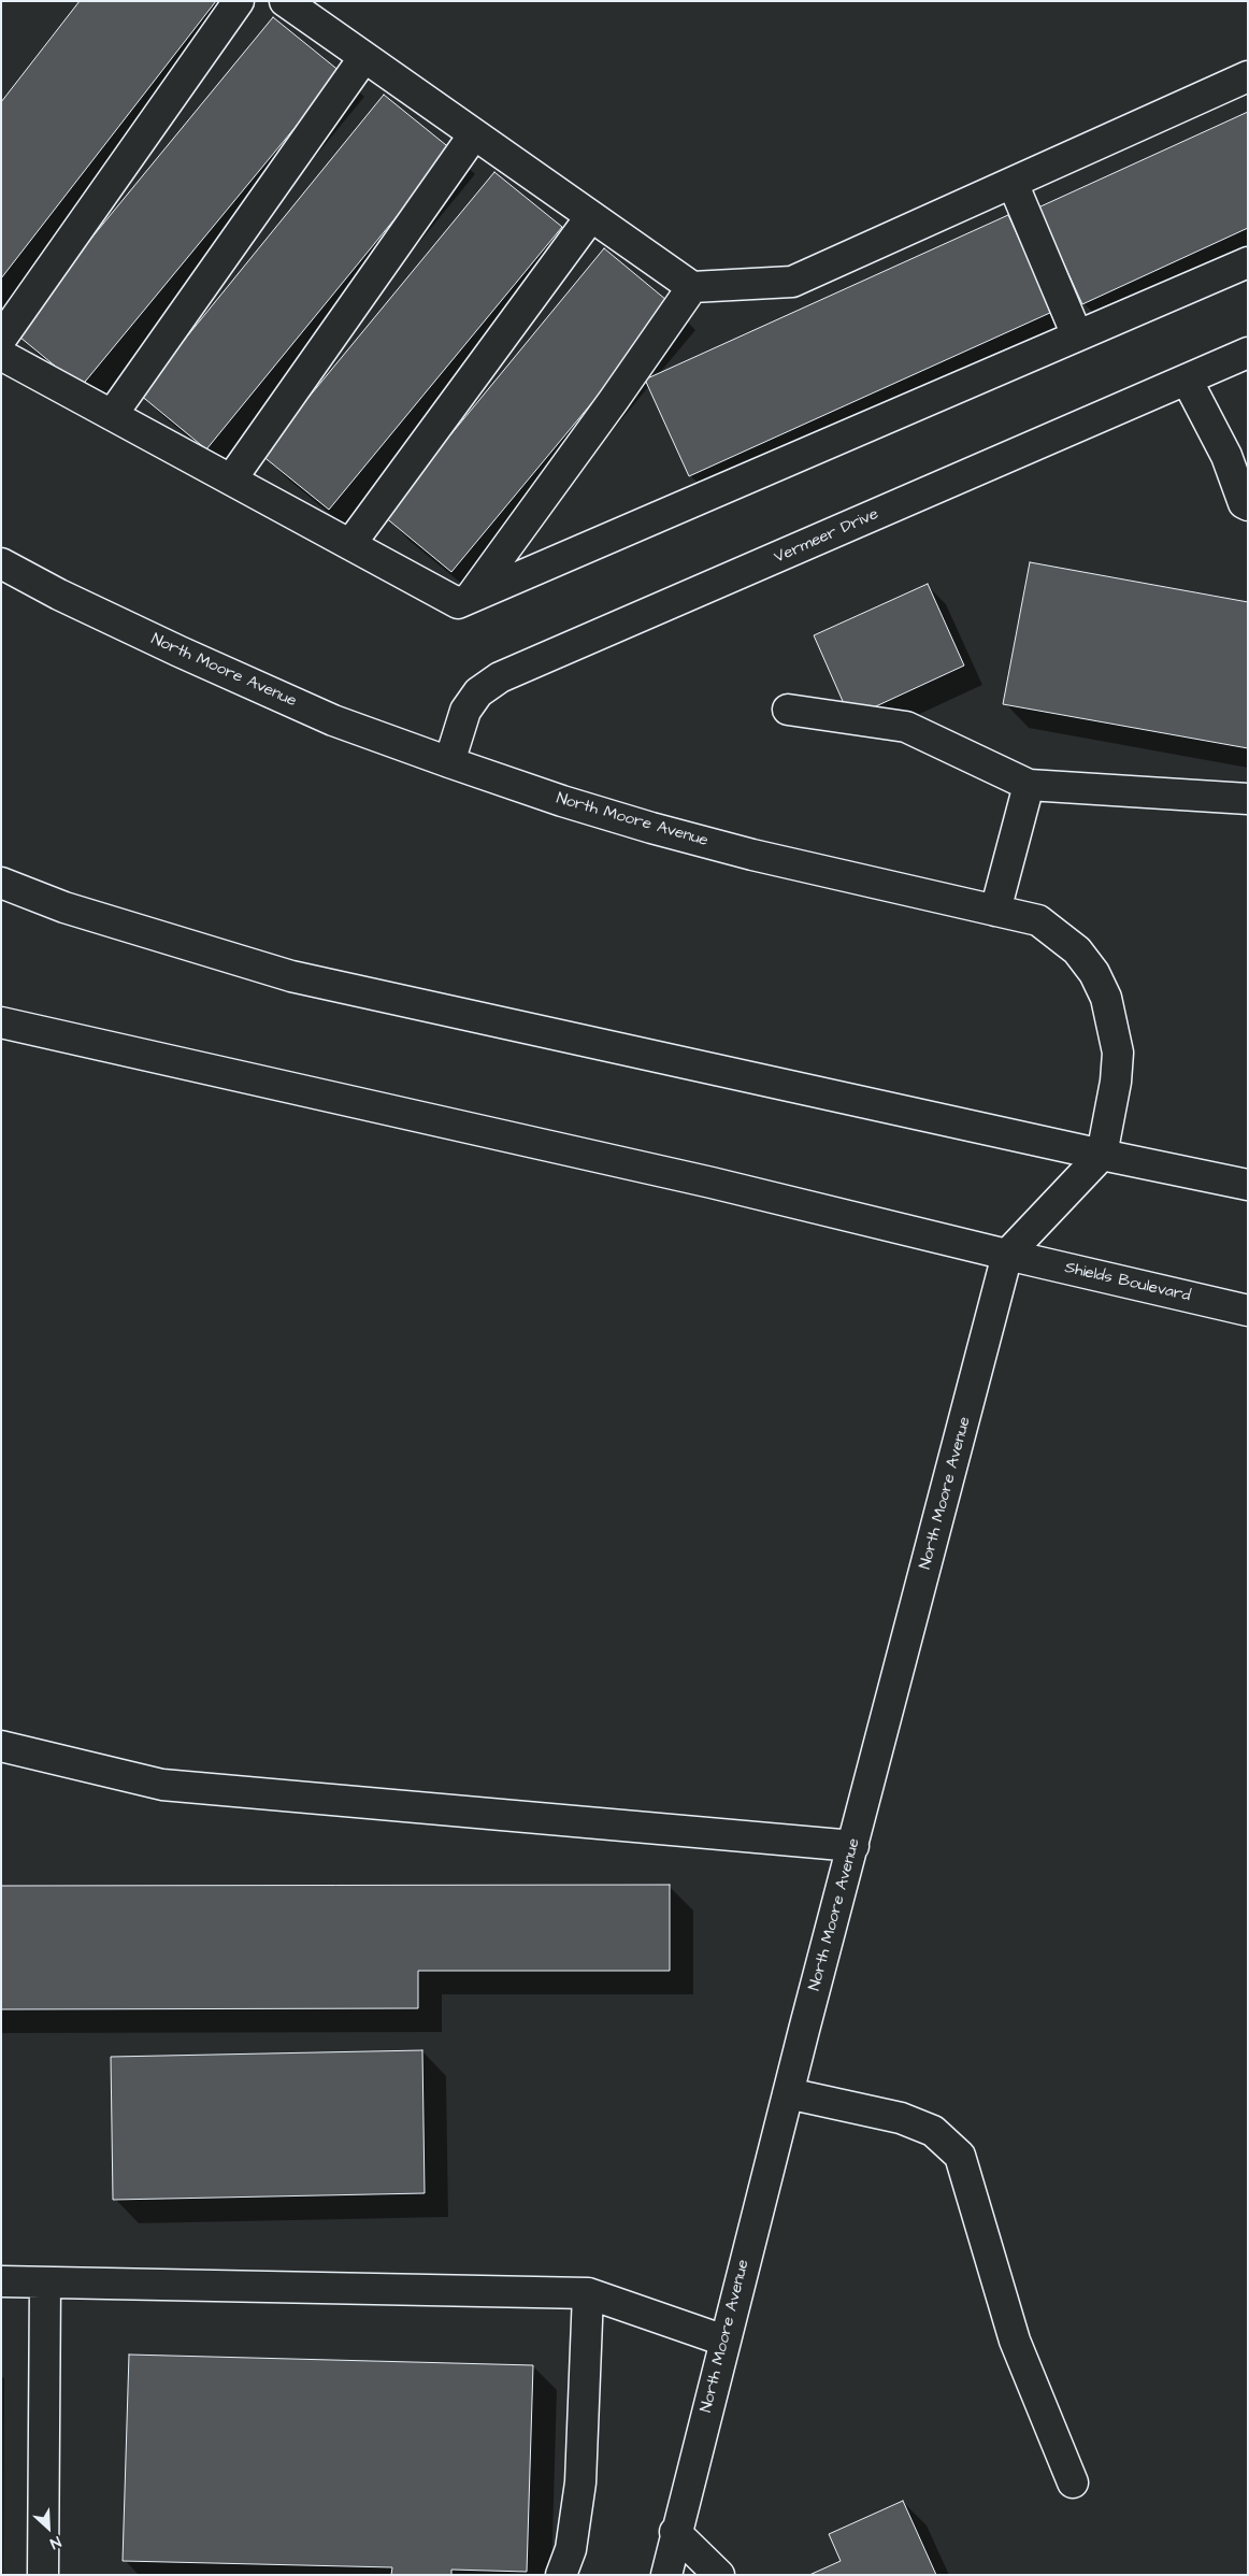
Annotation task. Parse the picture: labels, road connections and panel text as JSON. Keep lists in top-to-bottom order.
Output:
{
  "streets": {
    "main road": ["Vermeer Drive", "North Moore Avenue", "Shields Boulevard"]
  },
  "crossings": [
    ["Vermeer Drive", "North Moore Avenue"],
    ["North Moore Avenue", "Shields Boulevard"]
  ],
  "north": "bottom right"
}
